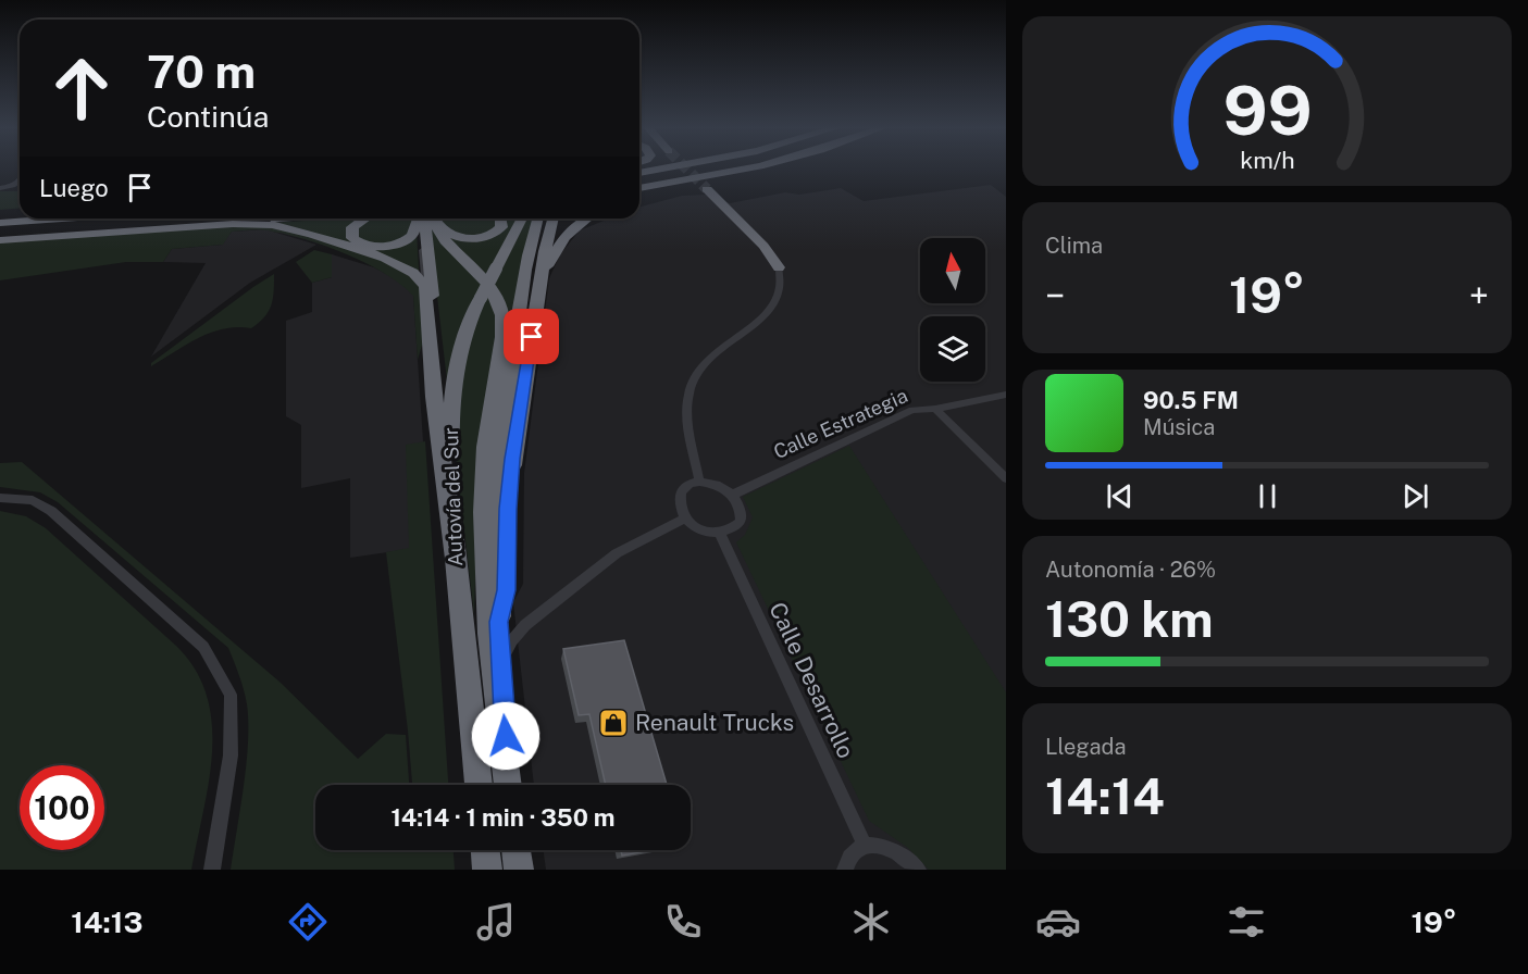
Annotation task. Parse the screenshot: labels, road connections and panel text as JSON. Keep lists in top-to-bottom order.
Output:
{
  "streets": {
    "highway": ["Autovía del Sur"],
    "street": ["Calle Estrategia", "Calle Desarrollo"]
  },
  "crossings": [
    ["Calle Estrategia", "Calle Desarrollo"]
  ],
  "places": {
    "shop": ["Renault Trucks"]
  },
  "north": "top",
  "page": {
    "turn": ["70 m", "Continúa"],
    "then": "Luego",
    "tile": [
      "Clima",
      ["Autonomía · 26%", "130 km"],
      ["Llegada", "14:14"]
    ],
    "heat": ["−", "19°", "+"],
    "song": ["90.5 FM", "Música"],
    "limit": "100",
    "trip": "14:14 · 1 min · 350 m",
    "tabs": ["14:13", "19°"],
    "gauge": ["99", "km/h"]
  }
}
